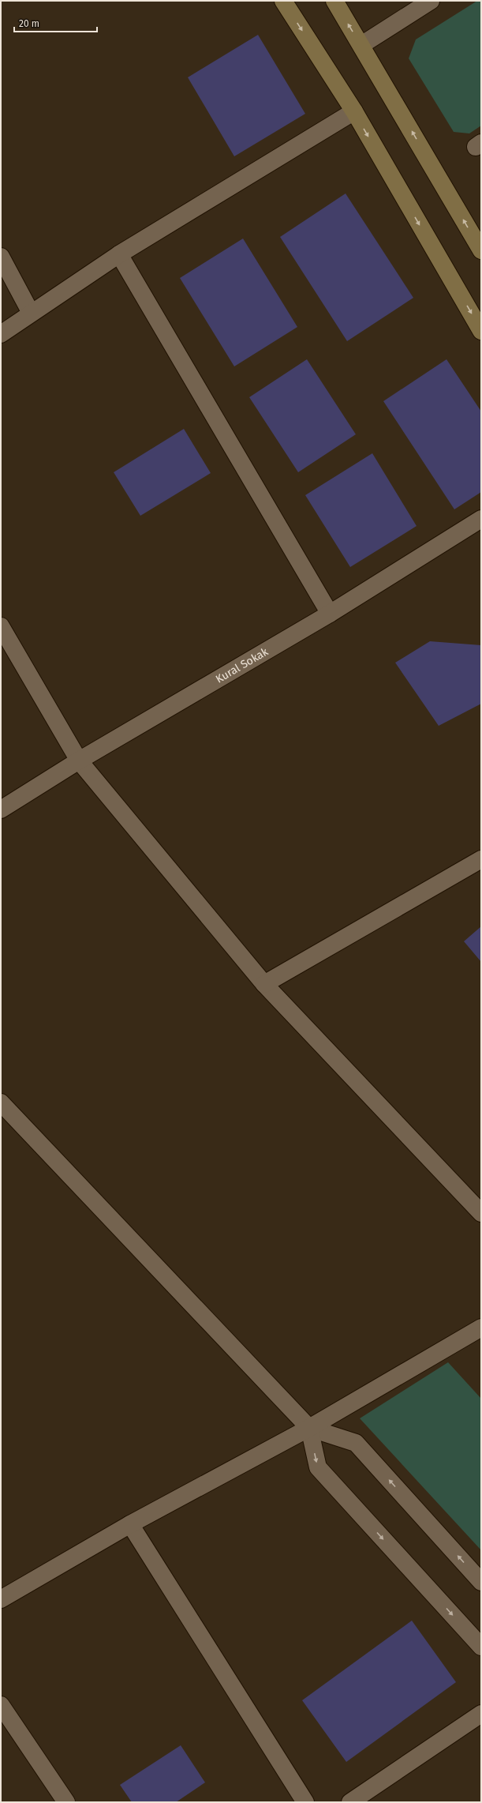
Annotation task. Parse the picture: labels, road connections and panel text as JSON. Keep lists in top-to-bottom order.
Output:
{
  "streets": {
    "street": ["Kural Sokak"]
  },
  "scale_bar": "20 m"
}
